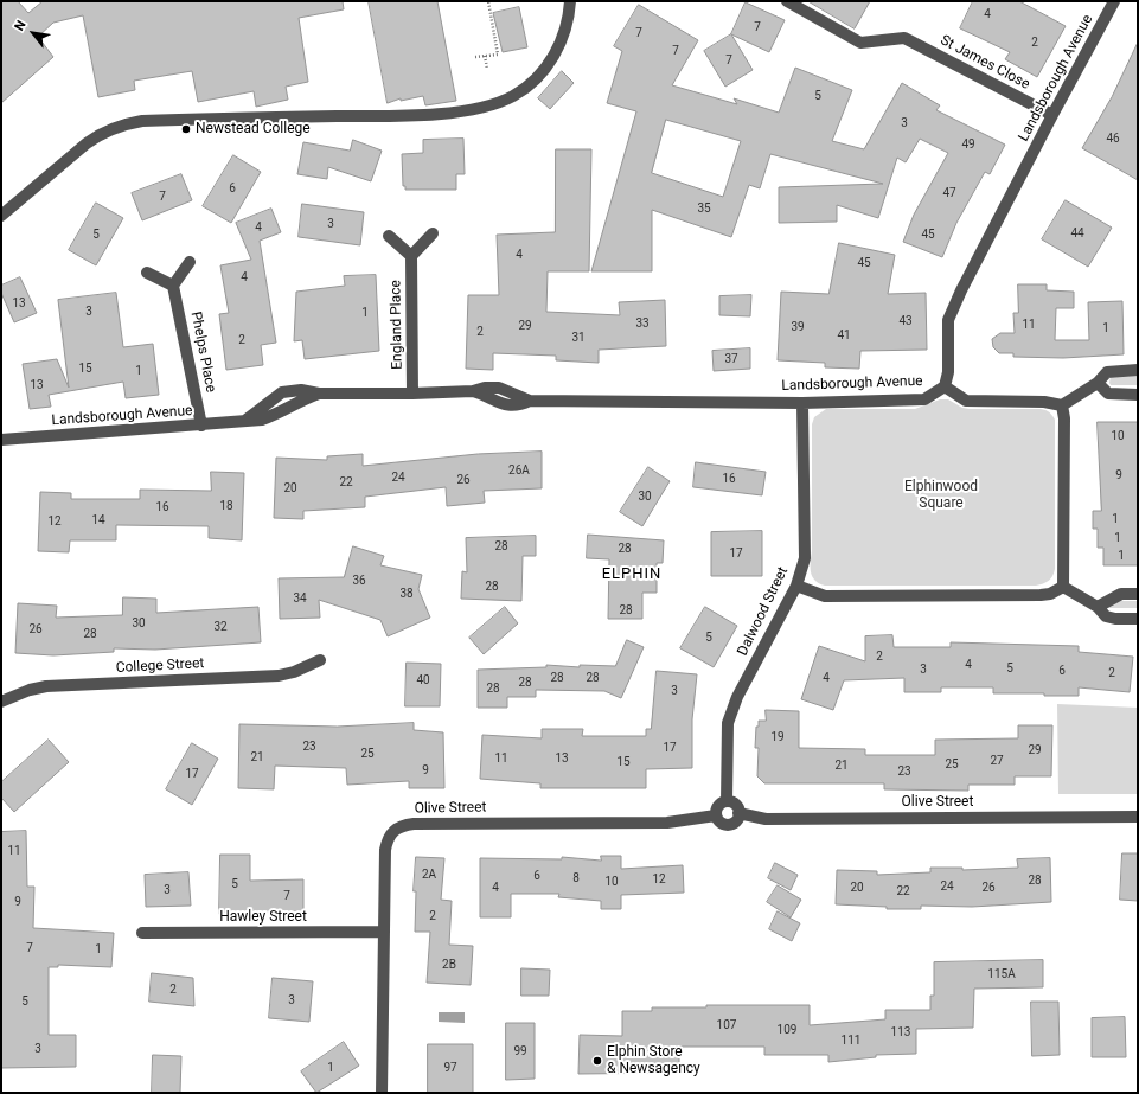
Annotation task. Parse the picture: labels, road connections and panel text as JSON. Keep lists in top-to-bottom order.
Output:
{
  "streets": {
    "street": [
      "St James Close",
      "Landsborough Avenue",
      "England Place",
      "Phelps Place",
      "Dalwood Street",
      "College Street",
      "Olive Street",
      "Hawley Street"
    ]
  },
  "crossings": [
    ["St James Close", "Landsborough Avenue"],
    ["Landsborough Avenue", "England Place"],
    ["Landsborough Avenue", "Phelps Place"],
    ["Landsborough Avenue", "Dalwood Street"],
    ["Dalwood Street", "Olive Street"],
    ["Olive Street", "Hawley Street"]
  ],
  "districts": ["ELPHIN"],
  "parks": ["Elphinwood Square"],
  "places": ["Newstead College", "Elphin Store & Newsagency"],
  "house_numbers": [
    "4",
    "7",
    "7",
    "2",
    "7",
    "7",
    "5",
    "3",
    "46",
    "49",
    "6",
    "47",
    "7",
    "35",
    "3",
    "4",
    "44",
    "5",
    "45",
    "4",
    "45",
    "4",
    "13",
    "3",
    "1",
    "43",
    "33",
    "11",
    "29",
    "39",
    "1",
    "2",
    "41",
    "31",
    "2",
    "37",
    "15",
    "1",
    "13",
    "10",
    "26A",
    "9",
    "24",
    "16",
    "26",
    "22",
    "20",
    "30",
    "18",
    "16",
    "1",
    "14",
    "12",
    "1",
    "28",
    "28",
    "17",
    "1",
    "36",
    "28",
    "38",
    "34",
    "28",
    "30",
    "32",
    "26",
    "28",
    "5",
    "2",
    "4",
    "5",
    "3",
    "6",
    "2",
    "28",
    "28",
    "4",
    "40",
    "28",
    "28",
    "3",
    "19",
    "23",
    "17",
    "29",
    "25",
    "21",
    "11",
    "13",
    "27",
    "15",
    "25",
    "21",
    "9",
    "23",
    "17",
    "11",
    "2A",
    "6",
    "8",
    "12",
    "28",
    "10",
    "5",
    "24",
    "4",
    "20",
    "26",
    "3",
    "22",
    "7",
    "9",
    "2",
    "7",
    "1",
    "2B",
    "115A",
    "2",
    "3",
    "5",
    "107",
    "109",
    "113",
    "111",
    "3",
    "99",
    "1",
    "97"
  ],
  "north": "top left"
}
